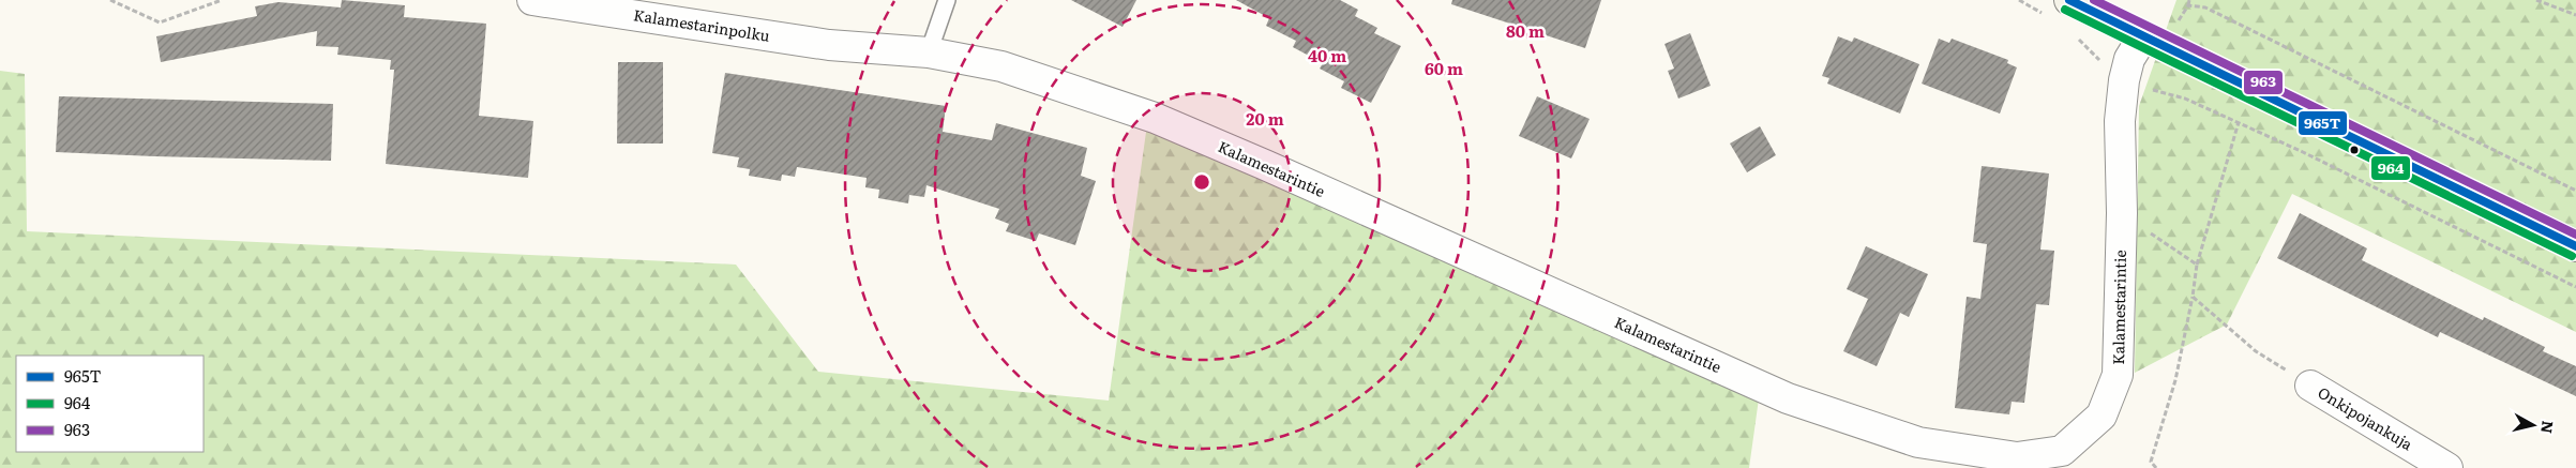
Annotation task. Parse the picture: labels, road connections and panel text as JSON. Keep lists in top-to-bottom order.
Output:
{
  "streets": {
    "street": ["Kalamestarinpolku", "Kalamestarintie", "Onkipojankuja"]
  },
  "crossings": [
    ["Kalamestarinpolku", "Kalamestarintie"]
  ],
  "lines": ["transit line 965T", "transit line 963", "transit line 964"],
  "legend": ["965T", "964", "963"],
  "north": "right",
  "rings": [
    "80 m",
    "40 m",
    "60 m",
    "20 m"
  ]
}
